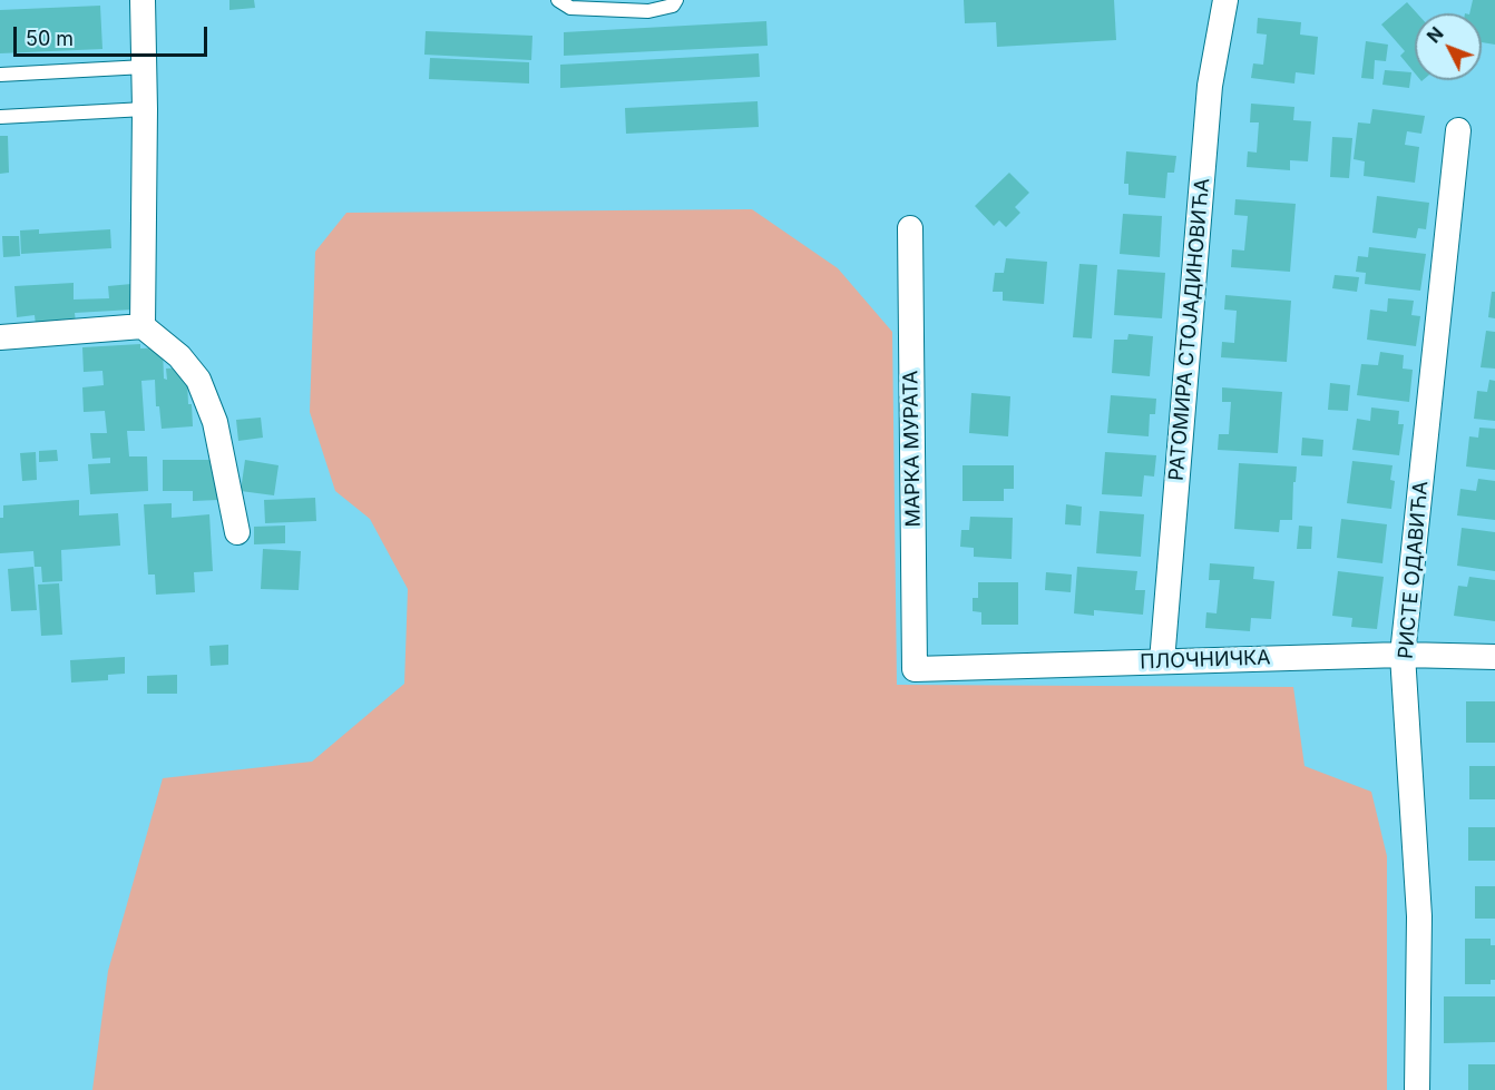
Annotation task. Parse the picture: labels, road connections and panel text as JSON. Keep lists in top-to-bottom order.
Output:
{
  "streets": {
    "street": [
      "РАТОМИРА СТОЈАДИНОВИЋА",
      "МАРКА МУРАТА",
      "РИСТЕ ОДАВИЋА",
      "ПЛОЧНИЧКА"
    ]
  },
  "crossings": [
    ["РАТОМИРА СТОЈАДИНОВИЋА", "ПЛОЧНИЧКА"],
    ["МАРКА МУРАТА", "ПЛОЧНИЧКА"],
    ["РИСТЕ ОДАВИЋА", "ПЛОЧНИЧКА"]
  ],
  "scale_bar": "50 m",
  "north": "top left"
}
